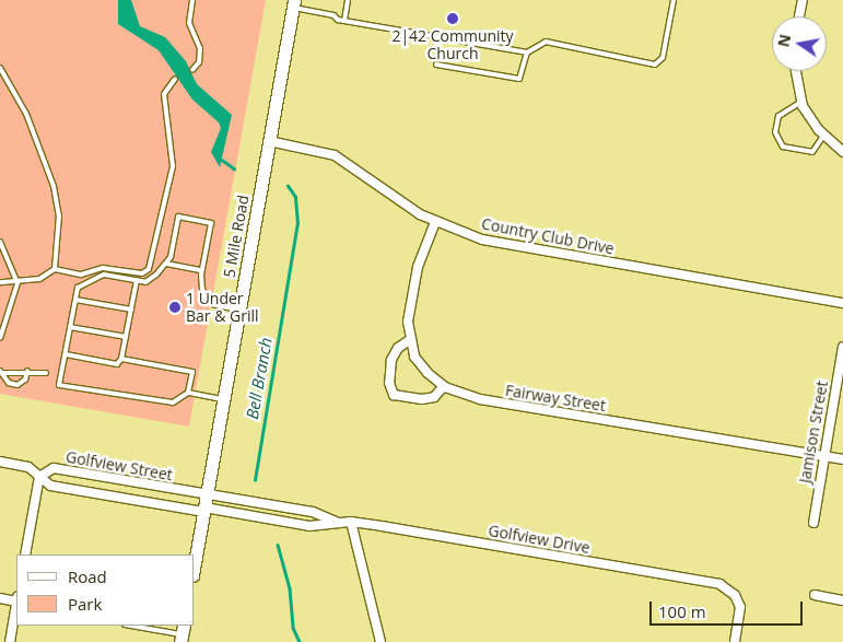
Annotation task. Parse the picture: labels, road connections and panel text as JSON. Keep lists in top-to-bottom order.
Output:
{
  "streets": {
    "main road": ["5 Mile Road"],
    "street": [
      "Country Club Drive",
      "Fairway Street",
      "Jamison Street",
      "Golfview Street",
      "Golfview Drive"
    ]
  },
  "crossings": [
    ["5 Mile Road", "Country Club Drive"],
    ["5 Mile Road", "Golfview Street"],
    ["5 Mile Road", "Golfview Drive"],
    ["Country Club Drive", "Fairway Street"],
    ["Fairway Street", "Jamison Street"],
    ["Golfview Street", "Golfview Drive"]
  ],
  "water": ["Bell Branch"],
  "places": ["2|42 Community Church", "1 Under Bar & Grill"],
  "legend": ["Road", "Park"],
  "scale_bar": "100 m",
  "north": "left"
}
